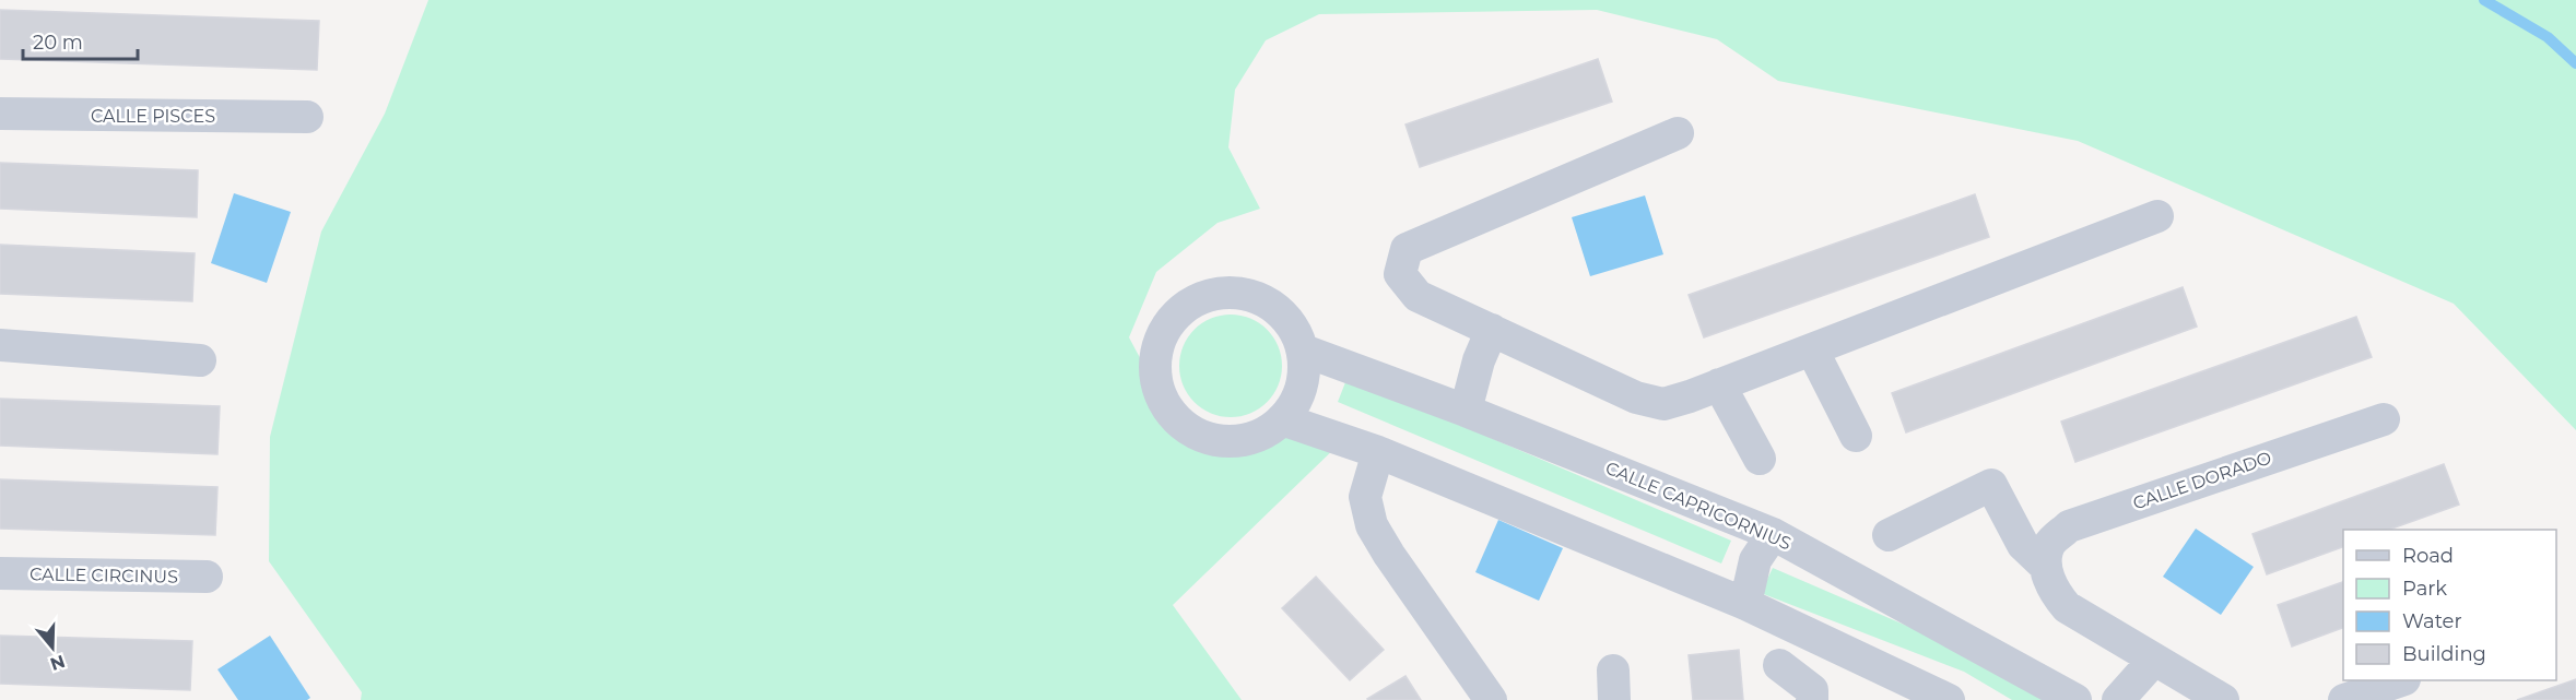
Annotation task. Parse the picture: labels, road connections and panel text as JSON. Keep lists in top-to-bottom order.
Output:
{
  "streets": {
    "street": [
      "CALLE PISCES",
      "CALLE DORADO",
      "CALLE CAPRICORNIUS",
      "CALLE CIRCINUS"
    ]
  },
  "legend": [
    "Road",
    "Park",
    "Water",
    "Building"
  ],
  "scale_bar": "20 m",
  "north": "bottom"
}
